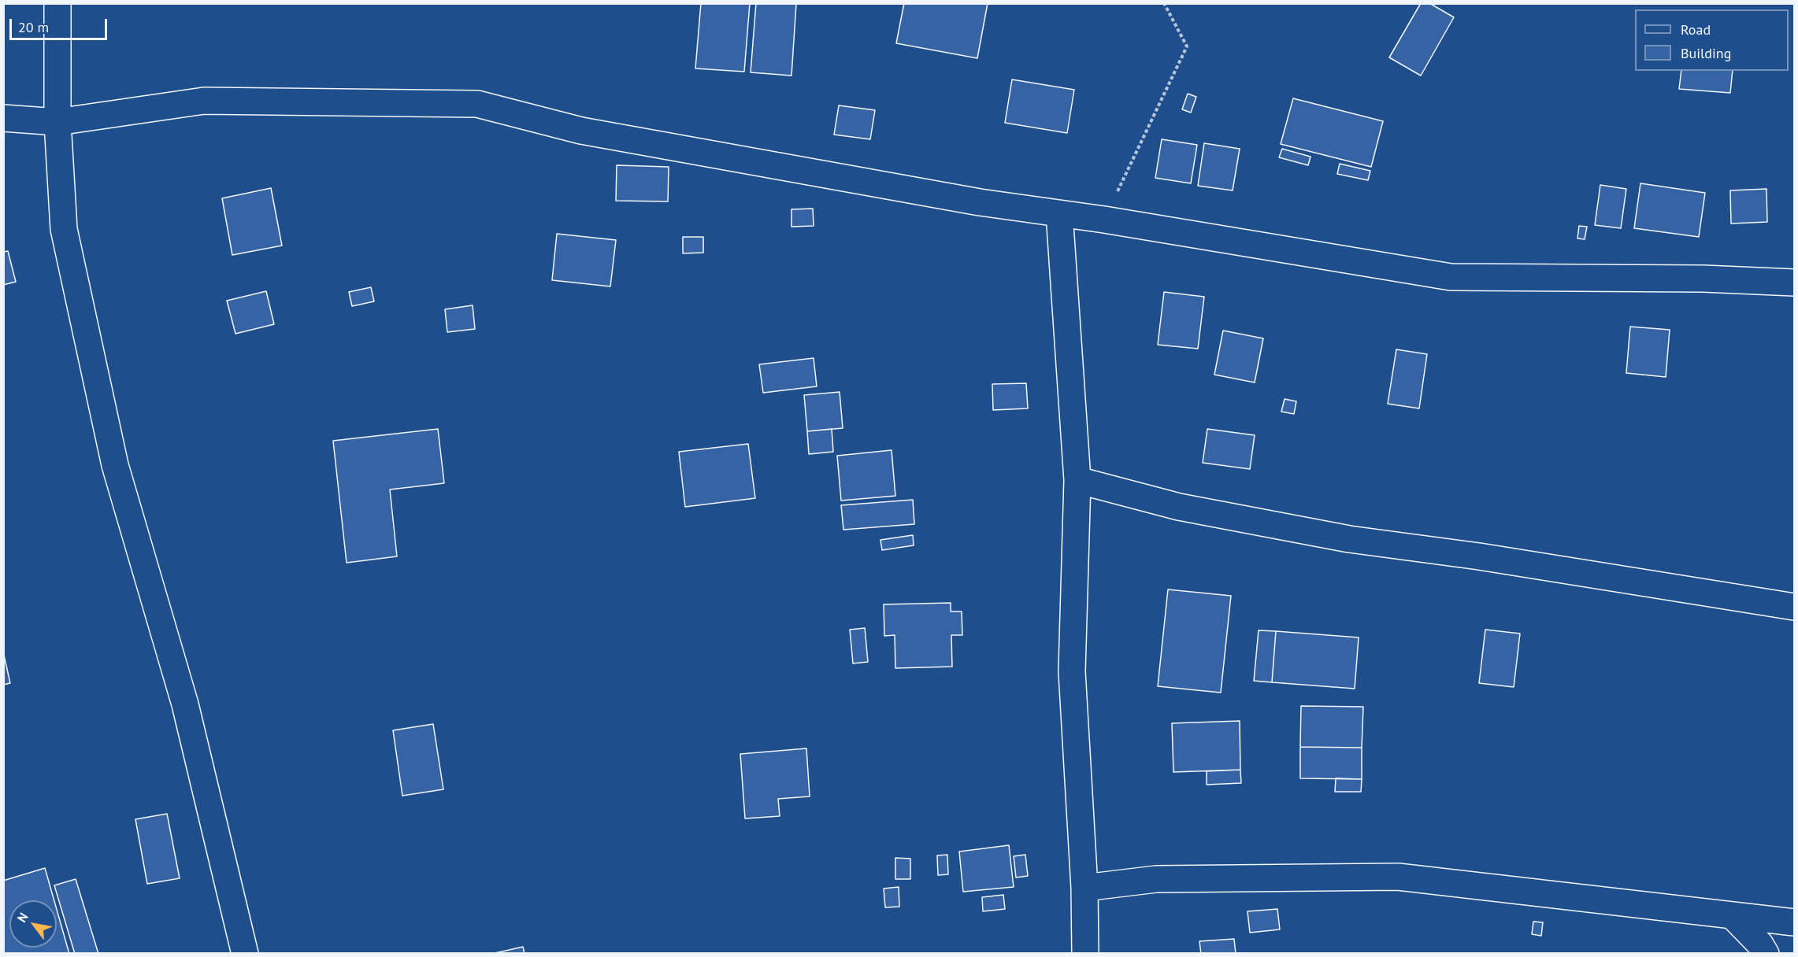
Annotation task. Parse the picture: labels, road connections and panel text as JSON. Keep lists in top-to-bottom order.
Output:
{
  "legend": ["Road", "Building"],
  "scale_bar": "20 m",
  "north": "top left"
}
